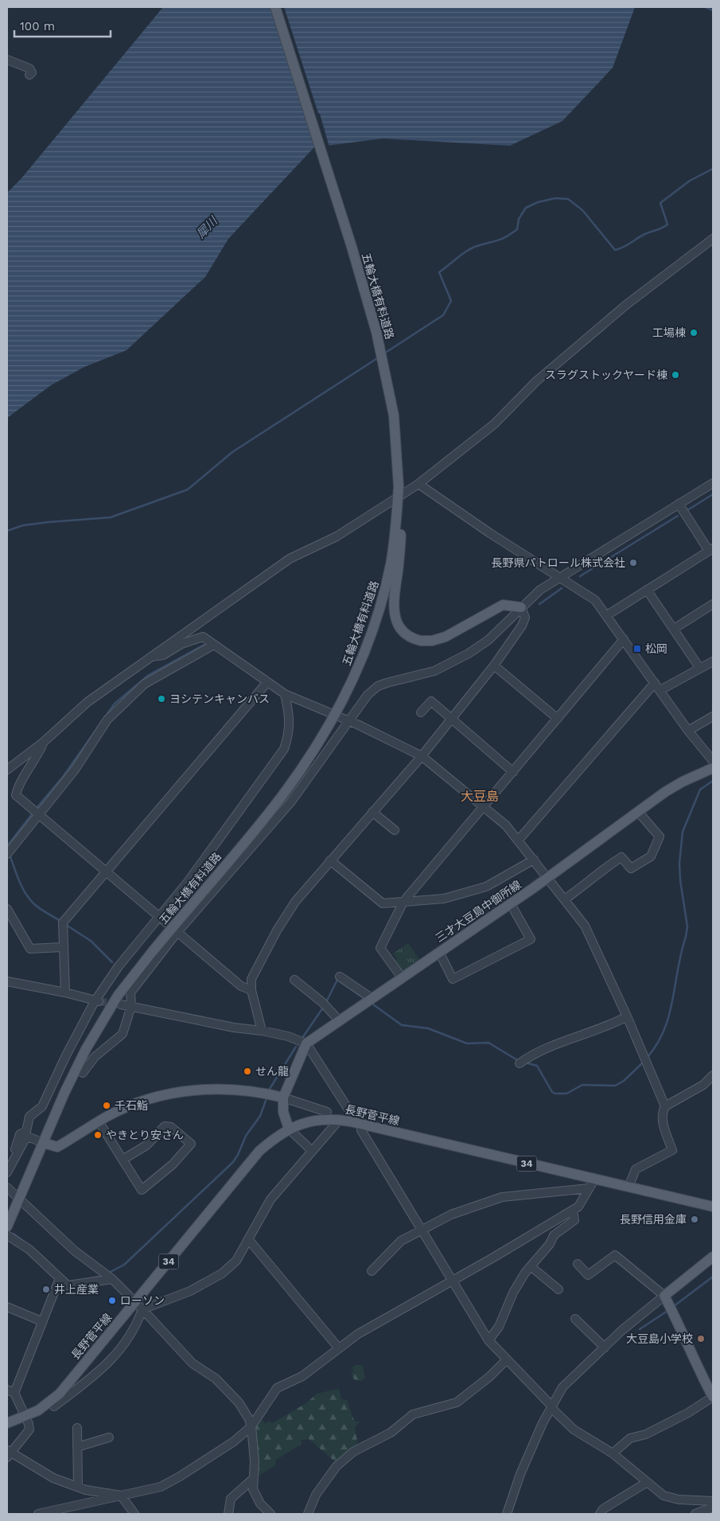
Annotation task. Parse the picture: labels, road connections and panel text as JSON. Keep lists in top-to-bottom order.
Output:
{
  "streets": {
    "main road": [
      "五輪大橋有料道路",
      "三才大豆島中御所線",
      "長野菅平線",
      "34"
    ]
  },
  "districts": ["大豆島"],
  "water": ["犀川"],
  "places": {
    "other": [
      "工場棟",
      "スラグストックヤード棟",
      "長野県パトロール株式会社",
      "ヨシテンキャンバス",
      "せん龍",
      "千石鮨",
      "やきとり安さん",
      "長野信用金庫",
      "井上産業",
      "ローソン",
      "大豆島小学校"
    ],
    "transit": ["松岡"]
  },
  "scale_bar": "100 m"
}
